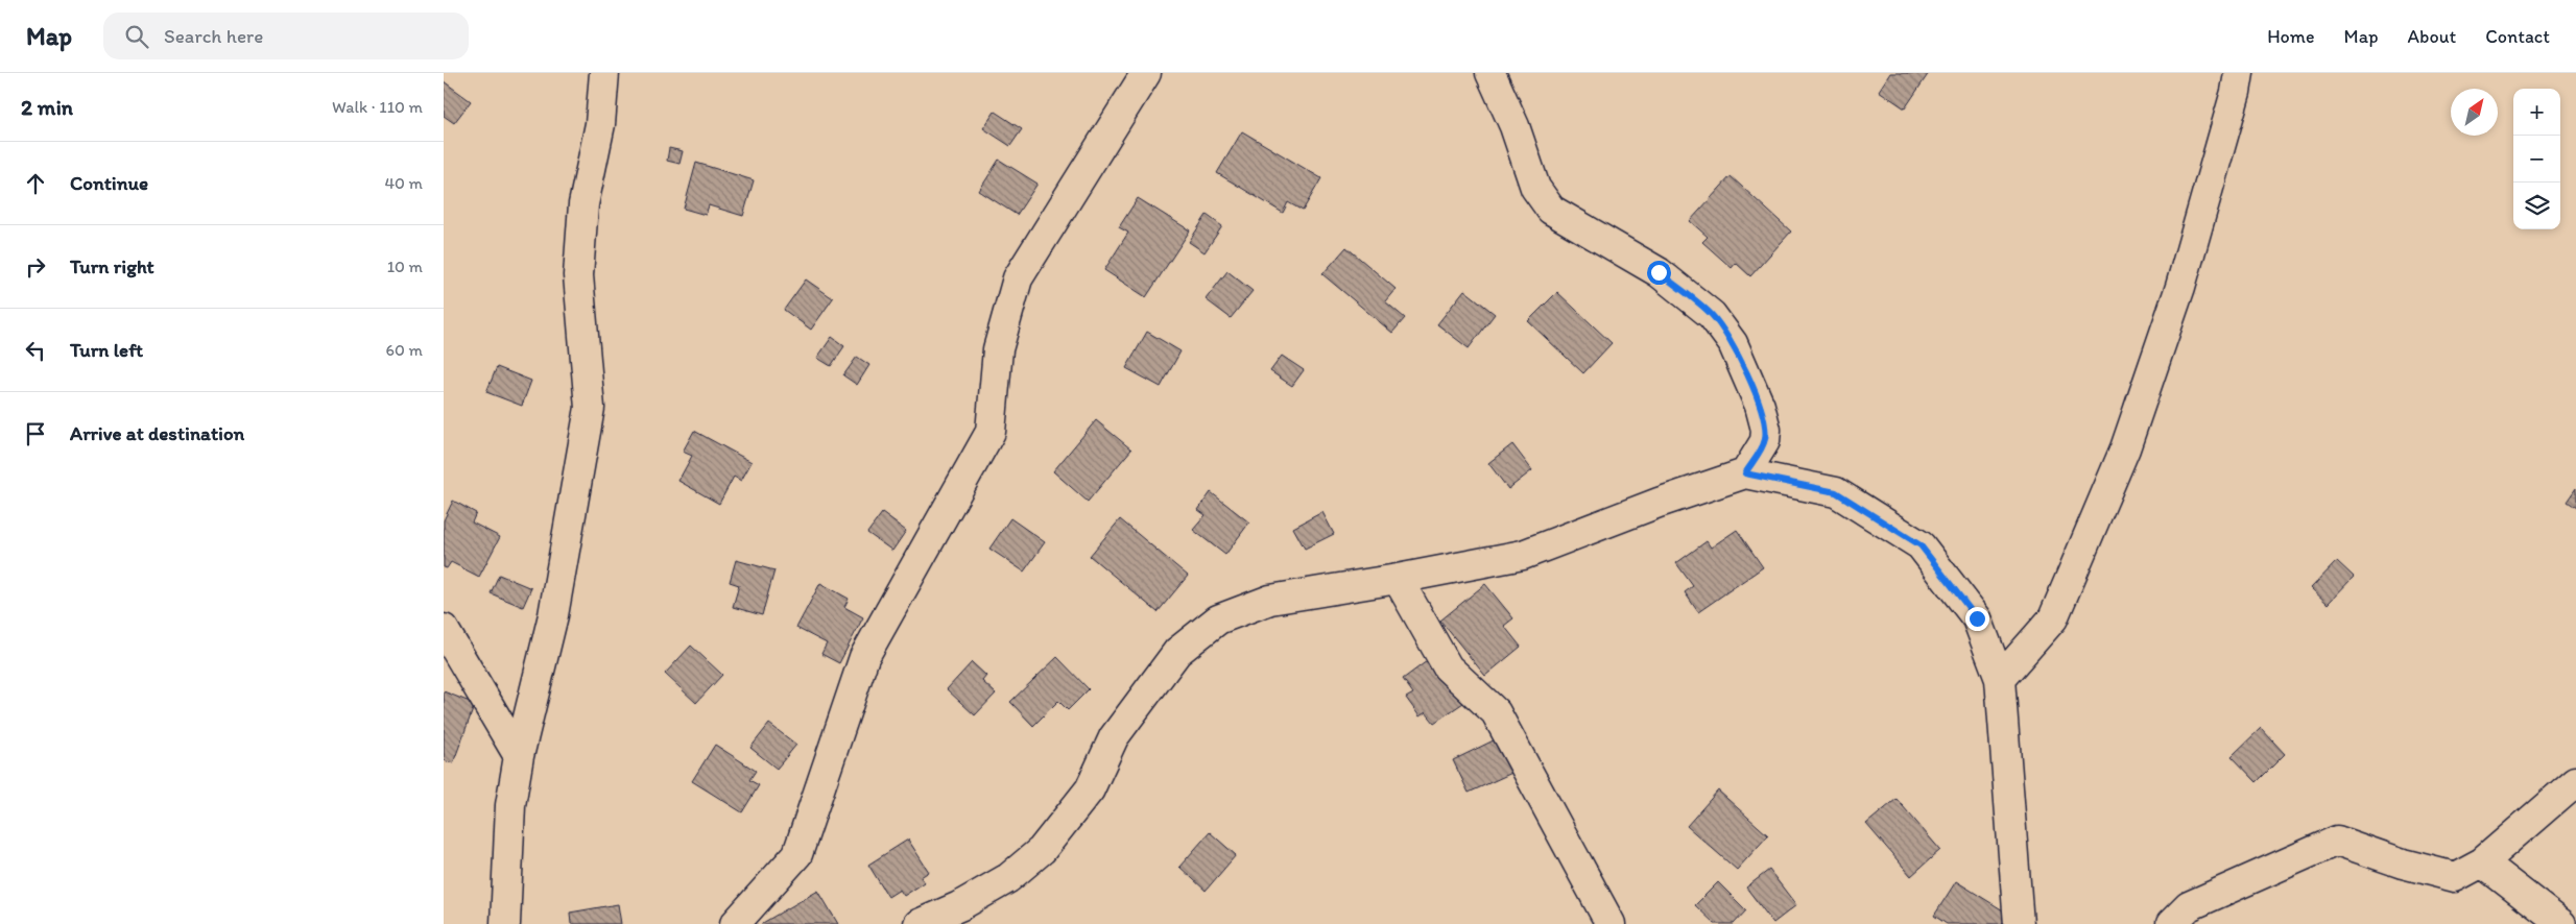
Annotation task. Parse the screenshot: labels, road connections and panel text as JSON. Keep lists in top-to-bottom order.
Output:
{
  "north": "top right",
  "page": {
    "header": "Map",
    "search": "Search here",
    "nav": [
      "Home",
      "Map",
      "About",
      "Contact"
    ],
    "heading": ["2 min", "Walk · 110 m"],
    "map_buttons": ["+", "−"],
    "list": [
      ["Continue", "40 m"],
      ["Turn right", "10 m"],
      ["Turn left", "60 m"],
      "Arrive at destination"
    ]
  }
}
